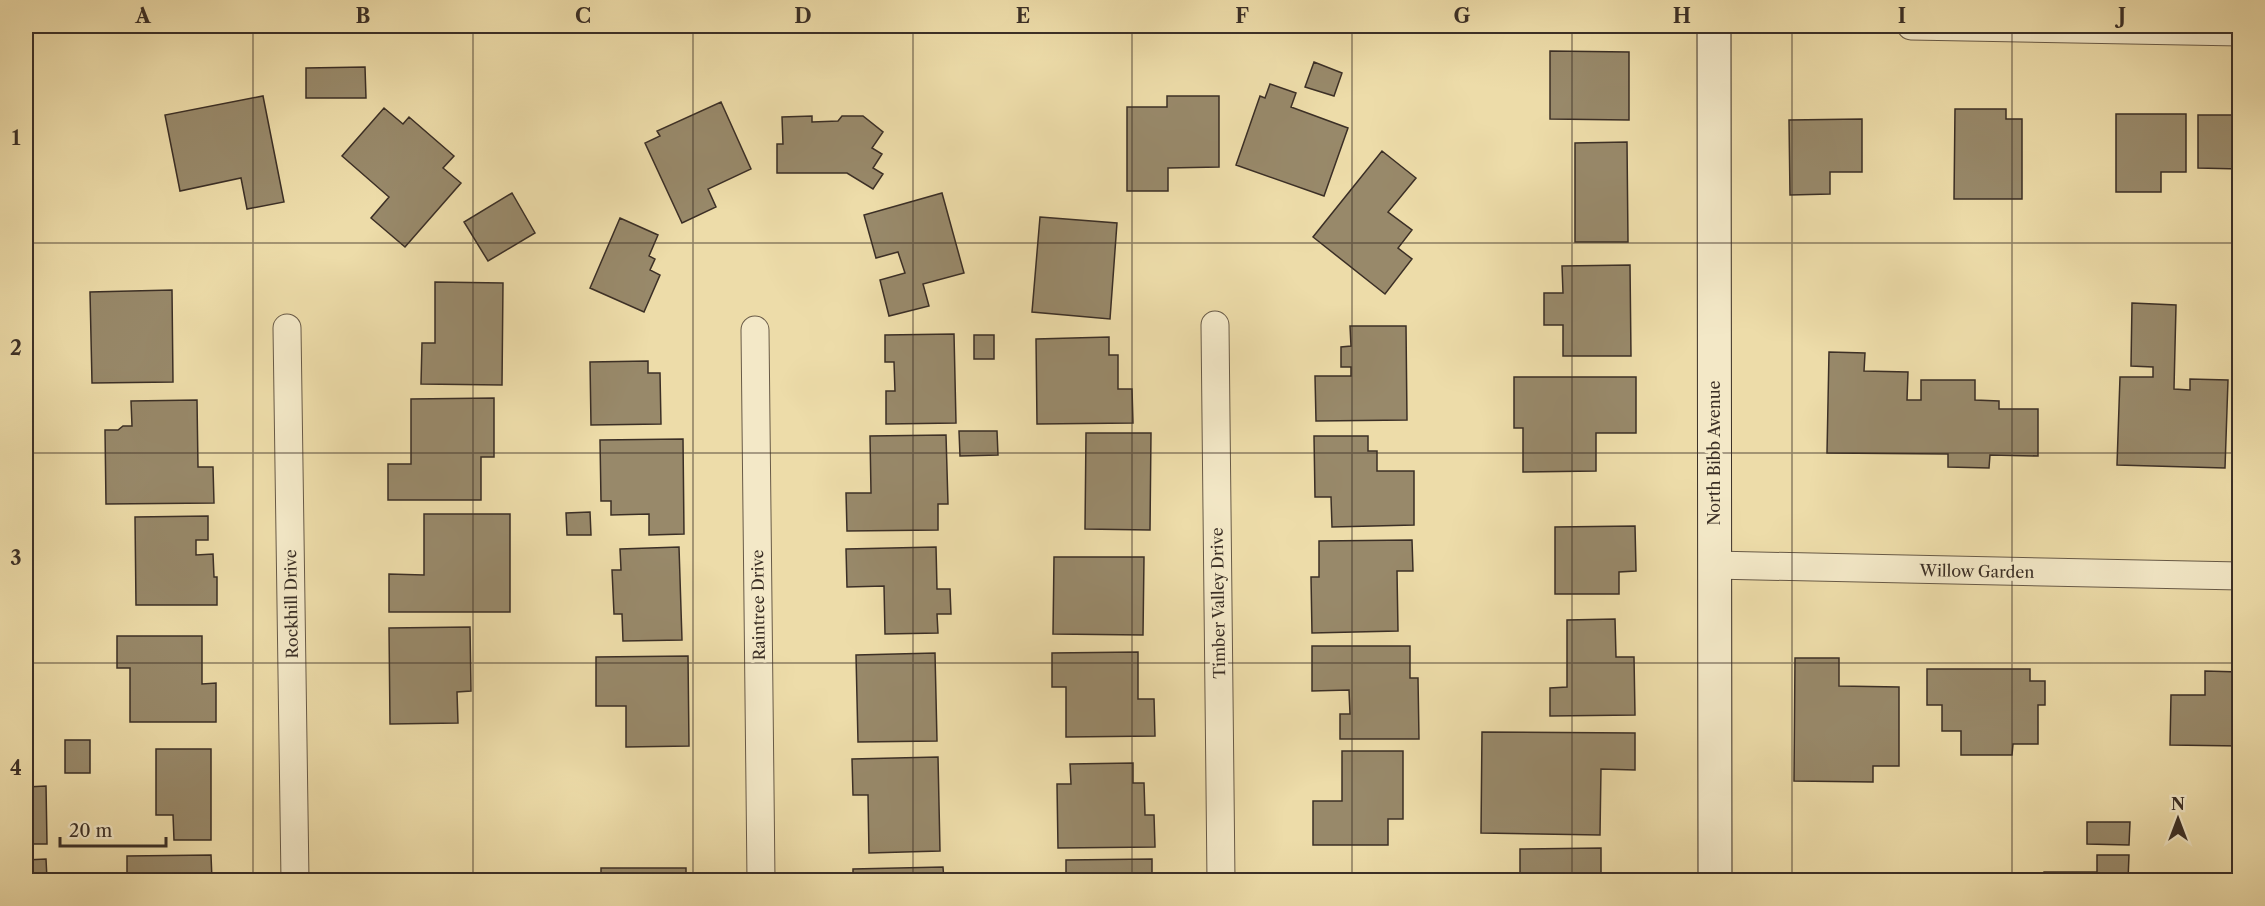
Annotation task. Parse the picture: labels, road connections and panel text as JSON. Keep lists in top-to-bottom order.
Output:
{
  "streets": {
    "main road": ["North Bibb Avenue"],
    "street": [
      "Willow Garden",
      "Timber Valley Drive",
      "Rockhill Drive",
      "Raintree Drive"
    ]
  },
  "crossings": [
    ["North Bibb Avenue", "Willow Garden"]
  ],
  "scale_bar": "20 m",
  "north": "top",
  "grid": {
    "columns": [
      "A",
      "B",
      "C",
      "D",
      "E",
      "F",
      "G",
      "H",
      "I",
      "J"
    ],
    "rows": [
      "1",
      "2",
      "3",
      "4"
    ]
  }
}
